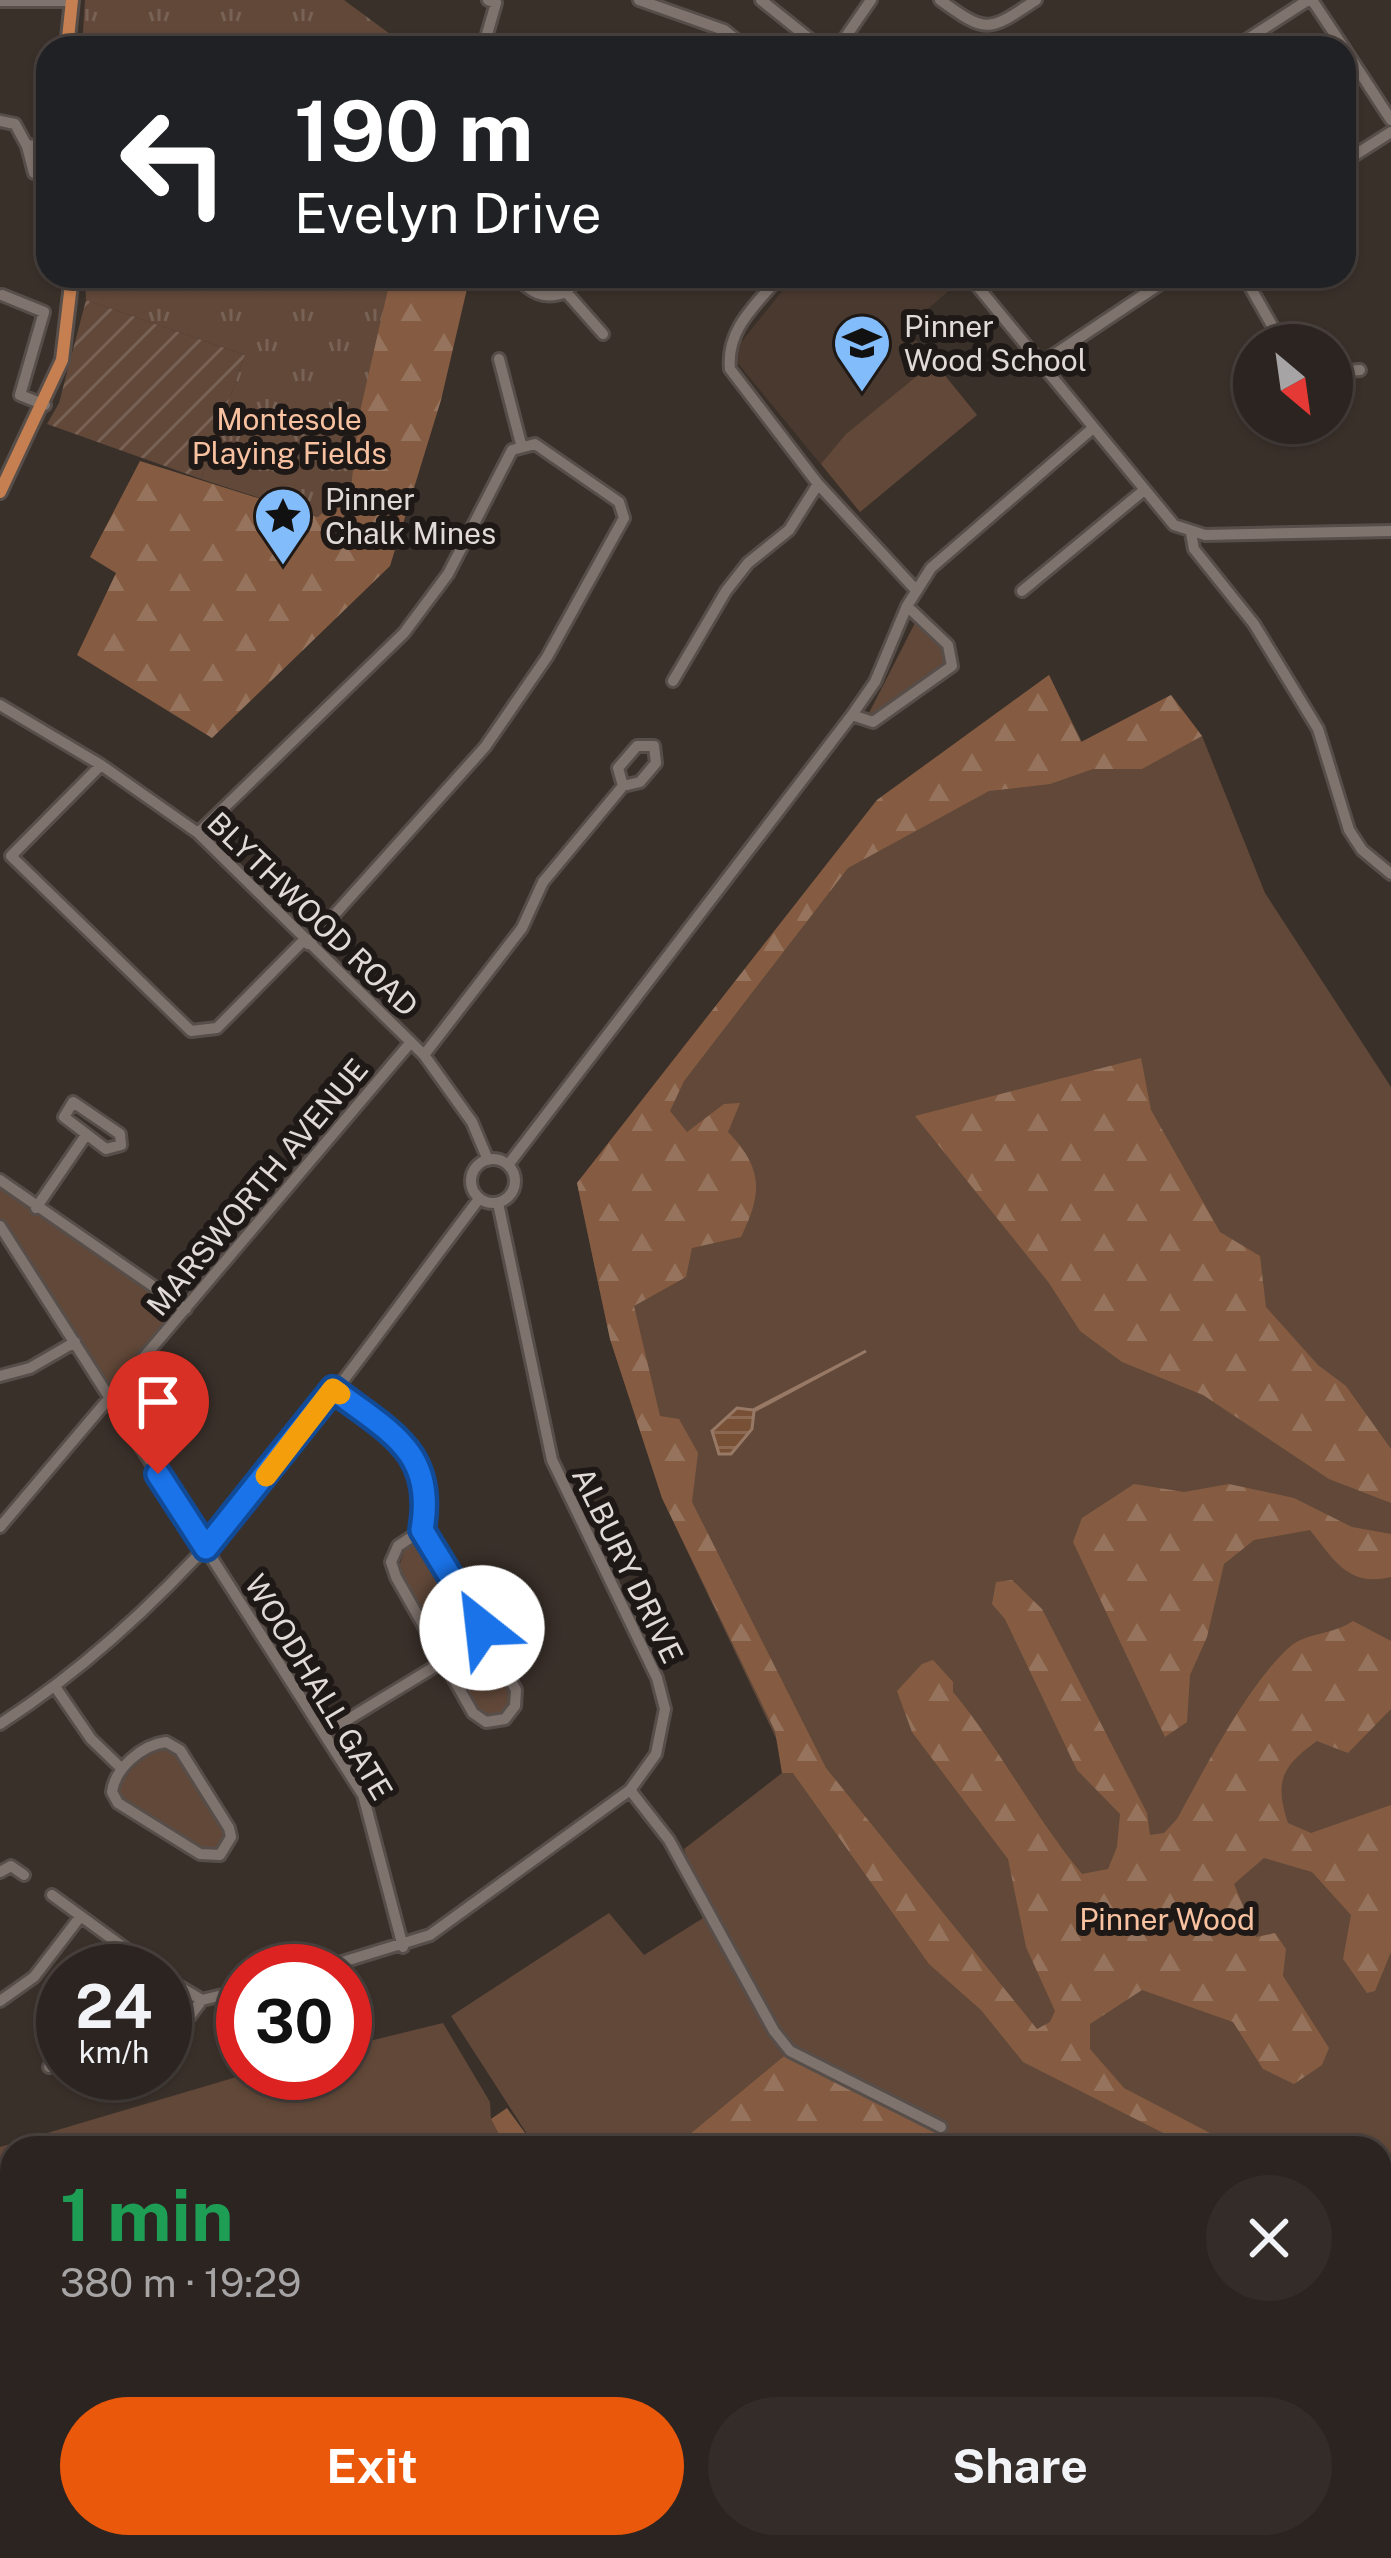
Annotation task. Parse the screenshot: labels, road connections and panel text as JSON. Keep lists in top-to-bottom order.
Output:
{
  "streets": {
    "street": [
      "BLYTHWOOD ROAD",
      "MARSWORTH AVENUE",
      "ALBURY DRIVE",
      "WOODHALL GATE"
    ]
  },
  "crossings": [
    ["BLYTHWOOD ROAD", "MARSWORTH AVENUE"],
    ["BLYTHWOOD ROAD", "ALBURY DRIVE"],
    ["MARSWORTH AVENUE", "WOODHALL GATE"],
    ["ALBURY DRIVE", "WOODHALL GATE"]
  ],
  "parks": ["Montesole Playing Fields", "Pinner Wood"],
  "places": {
    "school or university": ["Pinner Wood School"],
    "place": ["Pinner Chalk Mines"]
  },
  "north": "bottom right",
  "page": {
    "turn": ["190 m", "Evelyn Drive"],
    "speed": "24 km/h",
    "limit": "30",
    "heading": ["1 min", "380 m · 19:29"],
    "buttons": ["Exit", "Share"]
  }
}
